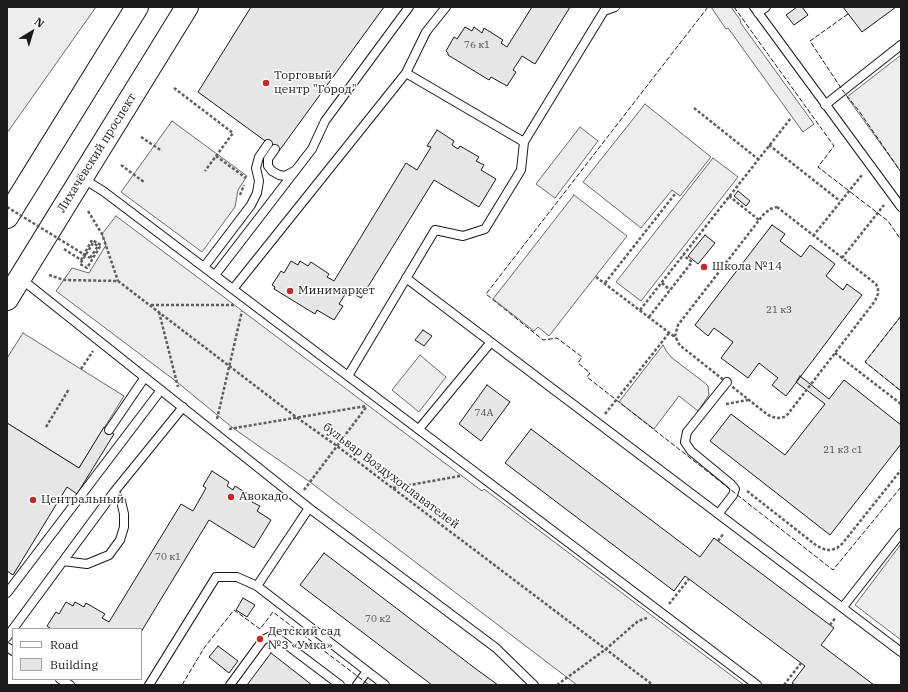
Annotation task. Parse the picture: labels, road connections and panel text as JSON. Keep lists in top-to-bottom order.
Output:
{
  "streets": {
    "main road": ["Лихачёвский проспект"],
    "path": ["бульвар Воздухоплавателей"]
  },
  "places": [
    "Торговый центр \"Город\"",
    "Школа №14",
    "Минимаркет",
    "Авокадо",
    "Центральный",
    "Детский сад №3 «Умка»"
  ],
  "house_numbers": [
    "76 к1",
    "21 к3",
    "74А",
    "21 к3 с1",
    "70 к1",
    "70 к2"
  ],
  "legend": ["Road", "Building"],
  "north": "top right"
}
